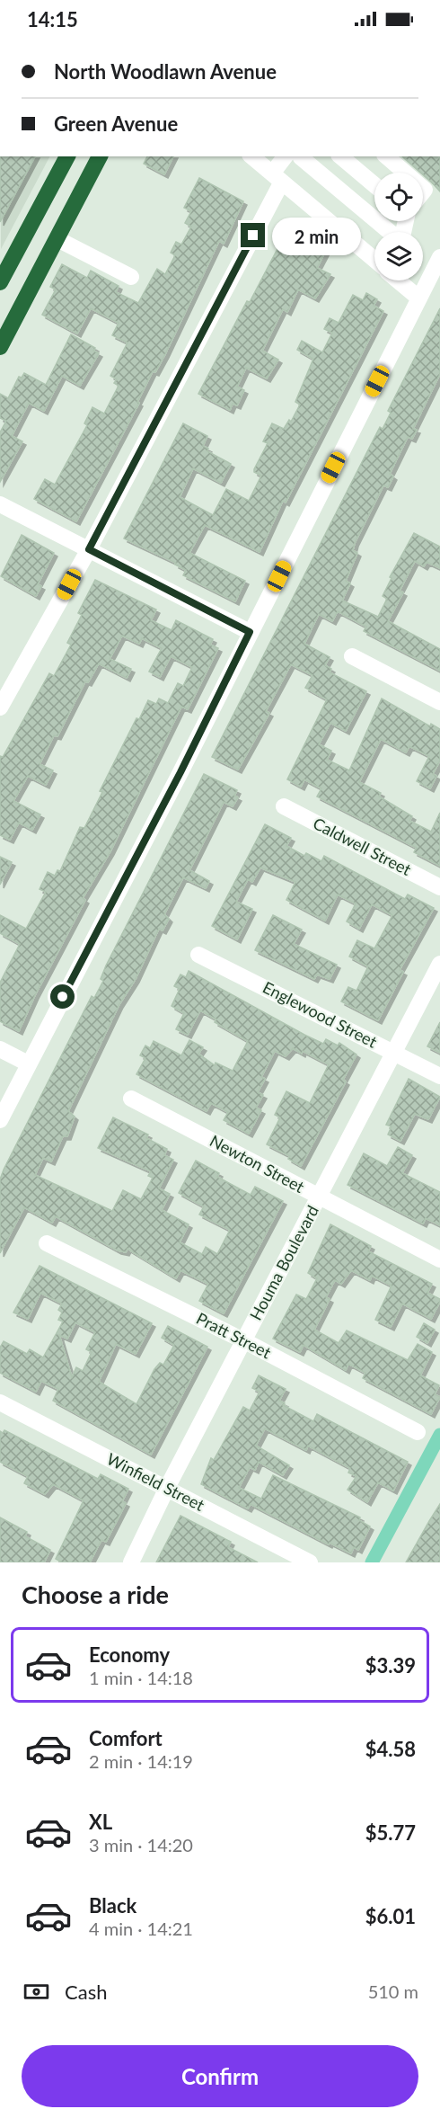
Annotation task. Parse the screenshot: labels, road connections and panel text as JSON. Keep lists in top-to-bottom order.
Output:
{
  "streets": {
    "street": [
      "Caldwell Street",
      "Englewood Street",
      "Newton Street",
      "Houma Boulevard",
      "Pratt Street",
      "Winfield Street"
    ]
  },
  "crossings": [
    ["Englewood Street", "Houma Boulevard"],
    ["Newton Street", "Houma Boulevard"],
    ["Houma Boulevard", "Pratt Street"],
    ["Houma Boulevard", "Winfield Street"]
  ],
  "page": {
    "status": "14:15",
    "banner": ["North Woodlawn Avenue", "Green Avenue"],
    "bubble": "2 min",
    "heading": "Choose a ride",
    "list": [
      {
        "name": "Economy",
        "note": "1 min · 14:18",
        "value": "$3.39"
      },
      {
        "name": "Comfort",
        "note": "2 min · 14:19",
        "value": "$4.58"
      },
      {
        "name": "XL",
        "note": "3 min · 14:20",
        "value": "$5.77"
      },
      {
        "name": "Black",
        "note": "4 min · 14:21",
        "value": "$6.01"
      }
    ],
    "pay": ["Cash", "510 m"],
    "buttons": "Confirm"
  }
}
